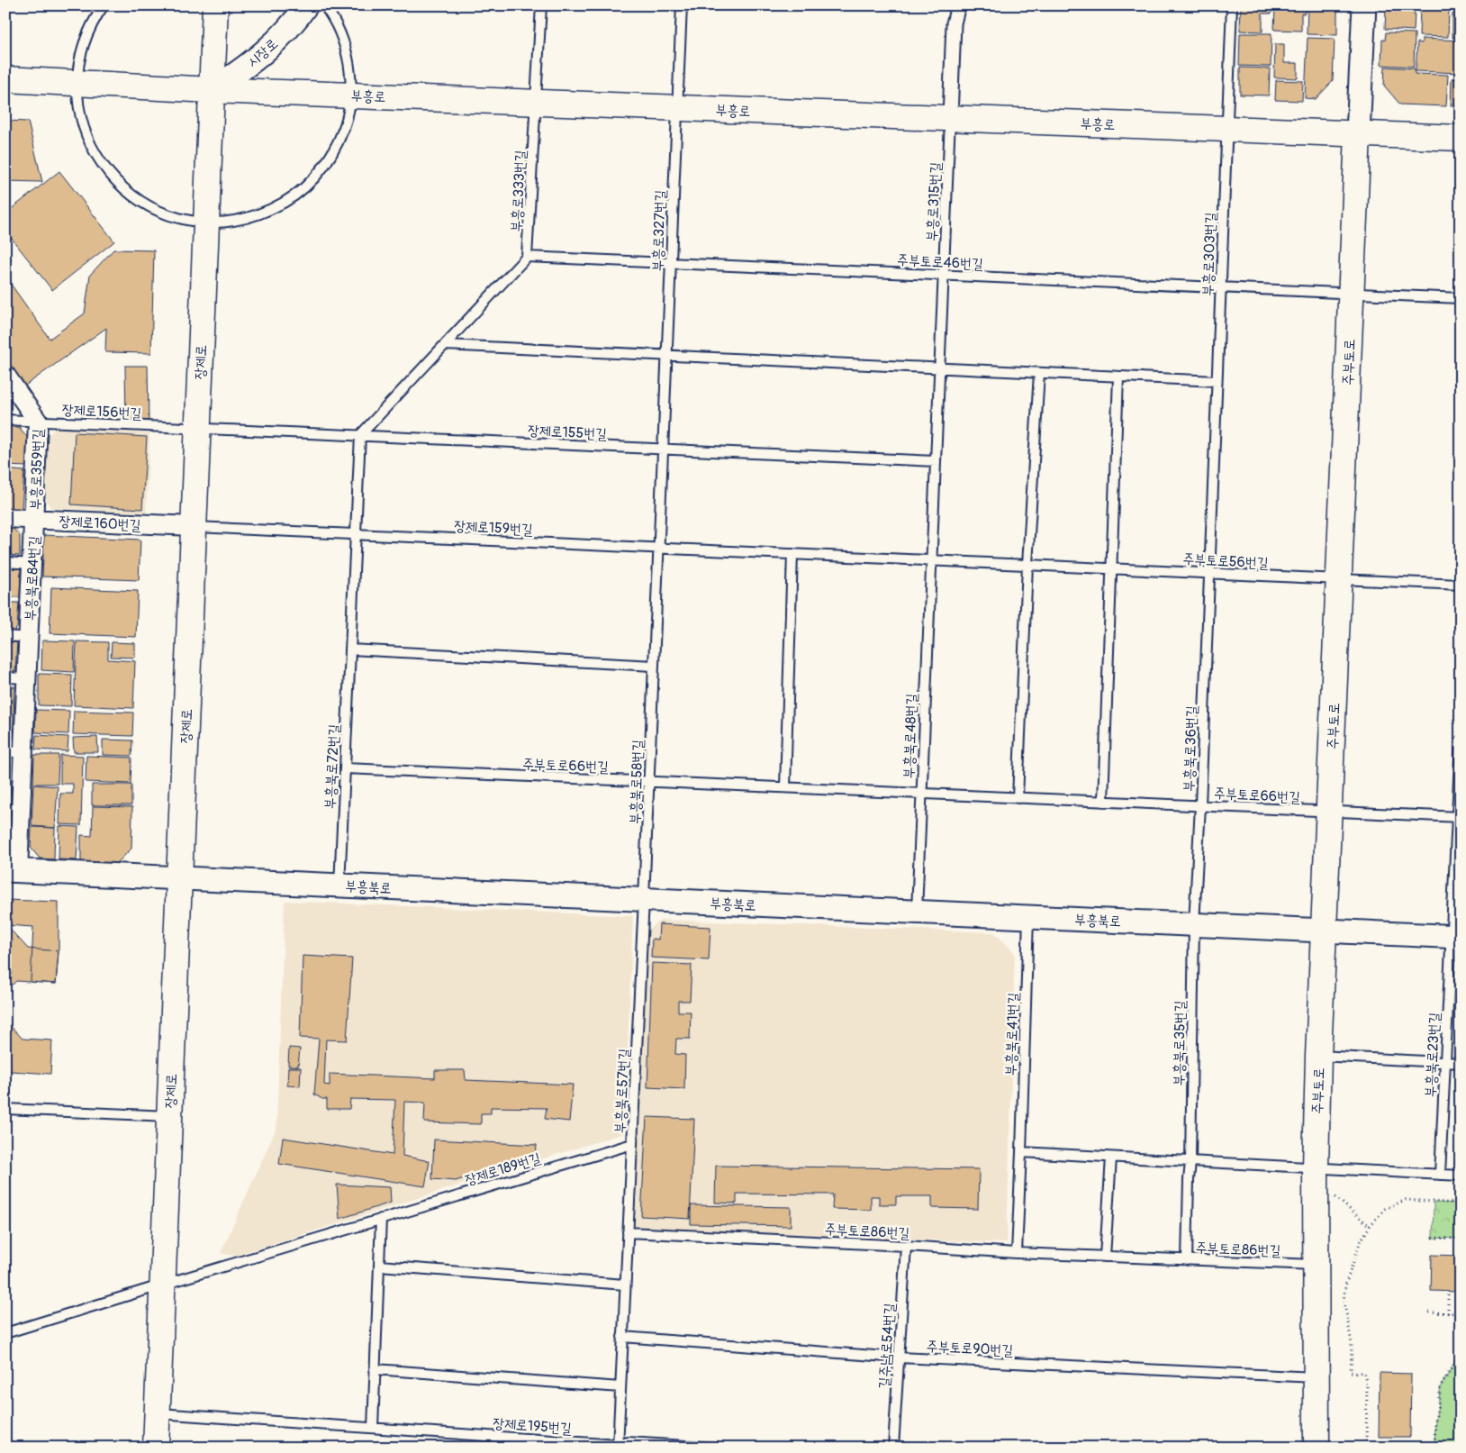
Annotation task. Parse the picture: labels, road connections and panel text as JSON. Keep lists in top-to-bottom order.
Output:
{
  "streets": {
    "main road": ["부흥로", "장제로", "주부토로"],
    "street": [
      "시장로",
      "부흥로359번길",
      "장제로160번길",
      "부흥북로84번길",
      "부흥북로"
    ],
    "lane": [
      "부흥로333번길",
      "부흥로315번길",
      "부흥로327번길",
      "부흥로303번길",
      "주부토로46번길",
      "장제로156번길",
      "장제로155번길",
      "장제로159번길",
      "주부토로56번길",
      "부흥북로48번길",
      "부흥북로36번길",
      "주부토로66번길",
      "부흥북로72번길",
      "부흥북로58번길",
      "부흥북로41번길",
      "부흥북로35번길",
      "부흥북로23번길",
      "부흥북로57번길",
      "장제로189번길",
      "주부토로86번길",
      "길주남로54번길",
      "주부토로90번길",
      "장제로195번길"
    ]
  },
  "crossings": [
    ["시장로", "부흥로"],
    ["시장로", "장제로"],
    ["부흥로", "부흥로333번길"],
    ["부흥로", "부흥로315번길"],
    ["부흥로", "부흥로327번길"],
    ["부흥로", "부흥로303번길"],
    ["부흥로", "장제로"],
    ["부흥로", "주부토로"],
    ["부흥로333번길", "주부토로46번길"],
    ["부흥로315번길", "주부토로46번길"],
    ["부흥로315번길", "장제로155번길"],
    ["부흥로315번길", "장제로159번길"],
    ["부흥로315번길", "주부토로56번길"],
    ["부흥로315번길", "부흥북로48번길"],
    ["부흥로327번길", "주부토로46번길"],
    ["부흥로327번길", "장제로155번길"],
    ["부흥로327번길", "장제로159번길"],
    ["부흥로327번길", "부흥북로58번길"],
    ["부흥로303번길", "주부토로46번길"],
    ["부흥로303번길", "주부토로56번길"],
    ["부흥로303번길", "부흥북로36번길"],
    ["주부토로46번길", "주부토로"],
    ["장제로", "장제로156번길"],
    ["장제로", "장제로155번길"],
    ["장제로", "장제로160번길"],
    ["장제로", "장제로159번길"],
    ["장제로", "부흥북로"],
    ["장제로", "장제로189번길"],
    ["장제로", "장제로195번길"],
    ["주부토로", "주부토로56번길"],
    ["주부토로", "주부토로66번길"],
    ["주부토로", "부흥북로"],
    ["주부토로", "주부토로86번길"],
    ["주부토로", "주부토로90번길"],
    ["장제로156번길", "장제로155번길"],
    ["장제로156번길", "부흥로359번길"],
    ["부흥로359번길", "장제로160번길"],
    ["부흥로359번길", "부흥북로84번길"],
    ["장제로160번길", "장제로159번길"],
    ["장제로160번길", "부흥북로84번길"],
    ["장제로159번길", "주부토로56번길"],
    ["장제로159번길", "부흥북로48번길"],
    ["장제로159번길", "부흥북로72번길"],
    ["장제로159번길", "부흥북로58번길"],
    ["주부토로56번길", "부흥북로48번길"],
    ["주부토로56번길", "부흥북로36번길"],
    ["부흥북로84번길", "부흥북로"],
    ["부흥북로48번길", "주부토로66번길"],
    ["부흥북로48번길", "부흥북로"],
    ["부흥북로36번길", "주부토로66번길"],
    ["부흥북로36번길", "부흥북로"],
    ["부흥북로36번길", "부흥북로35번길"],
    ["주부토로66번길", "부흥북로72번길"],
    ["주부토로66번길", "부흥북로58번길"],
    ["주부토로66번길", "부흥북로23번길"],
    ["부흥북로72번길", "부흥북로"],
    ["부흥북로58번길", "부흥북로"],
    ["부흥북로58번길", "부흥북로57번길"],
    ["부흥북로", "부흥북로41번길"],
    ["부흥북로", "부흥북로35번길"],
    ["부흥북로", "부흥북로23번길"],
    ["부흥북로", "부흥북로57번길"],
    ["부흥북로41번길", "주부토로86번길"],
    ["부흥북로35번길", "주부토로86번길"],
    ["부흥북로57번길", "장제로189번길"],
    ["부흥북로57번길", "주부토로86번길"],
    ["부흥북로57번길", "주부토로90번길"],
    ["부흥북로57번길", "장제로195번길"],
    ["주부토로86번길", "길주남로54번길"],
    ["길주남로54번길", "주부토로90번길"]
  ]
}
